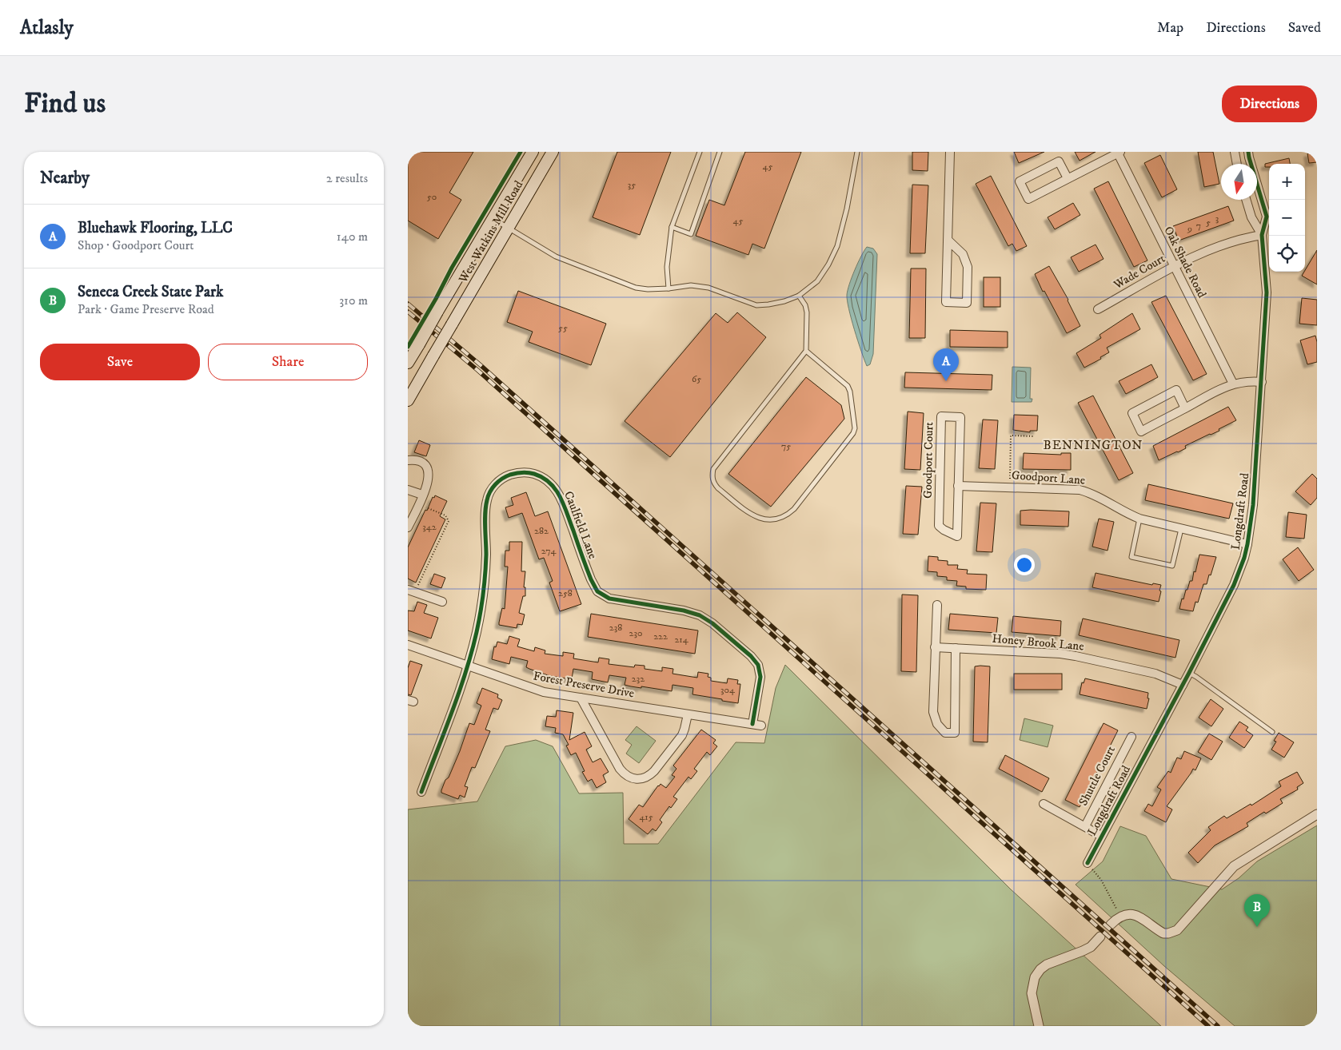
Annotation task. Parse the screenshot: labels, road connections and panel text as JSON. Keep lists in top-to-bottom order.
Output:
{
  "streets": {
    "main road": ["West Watkins Mill Road"],
    "street": [
      "Oak Shade Road",
      "Wade Court",
      "Goodport Court",
      "Goodport Lane",
      "Longdraft Road",
      "Caulfield Lane",
      "Honey Brook Lane",
      "Forest Preserve Drive",
      "Shuttle Court"
    ]
  },
  "crossings": [
    ["Oak Shade Road", "Wade Court"],
    ["Wade Court", "Longdraft Road"],
    ["Goodport Court", "Goodport Lane"],
    ["Goodport Lane", "Longdraft Road"],
    ["Longdraft Road", "Honey Brook Lane"],
    ["Caulfield Lane", "Forest Preserve Drive"]
  ],
  "districts": ["BENNINGTON"],
  "house_numbers": [
    "45",
    "35",
    "50",
    "3",
    "45",
    "5",
    "7",
    "9",
    "55",
    "65",
    "75",
    "342",
    "282",
    "274",
    "258",
    "238",
    "230",
    "222",
    "214",
    "232",
    "304",
    "415"
  ],
  "north": "bottom",
  "page": {
    "header": "Atlasly",
    "nav": ["Map", "Directions", "Saved"],
    "buttons": [
      "Directions",
      ["Save", "Share"]
    ],
    "title": "Find us",
    "heading": ["Nearby", "2 results"],
    "map_buttons": ["+", "−"],
    "list": [
      {
        "mark": "A",
        "name": "Bluehawk Flooring, LLC",
        "note": "Shop · Goodport Court",
        "value": "140 m"
      },
      {
        "mark": "B",
        "name": "Seneca Creek State Park",
        "note": "Park · Game Preserve Road",
        "value": "310 m"
      }
    ],
    "pins": ["A", "B"]
  }
}
